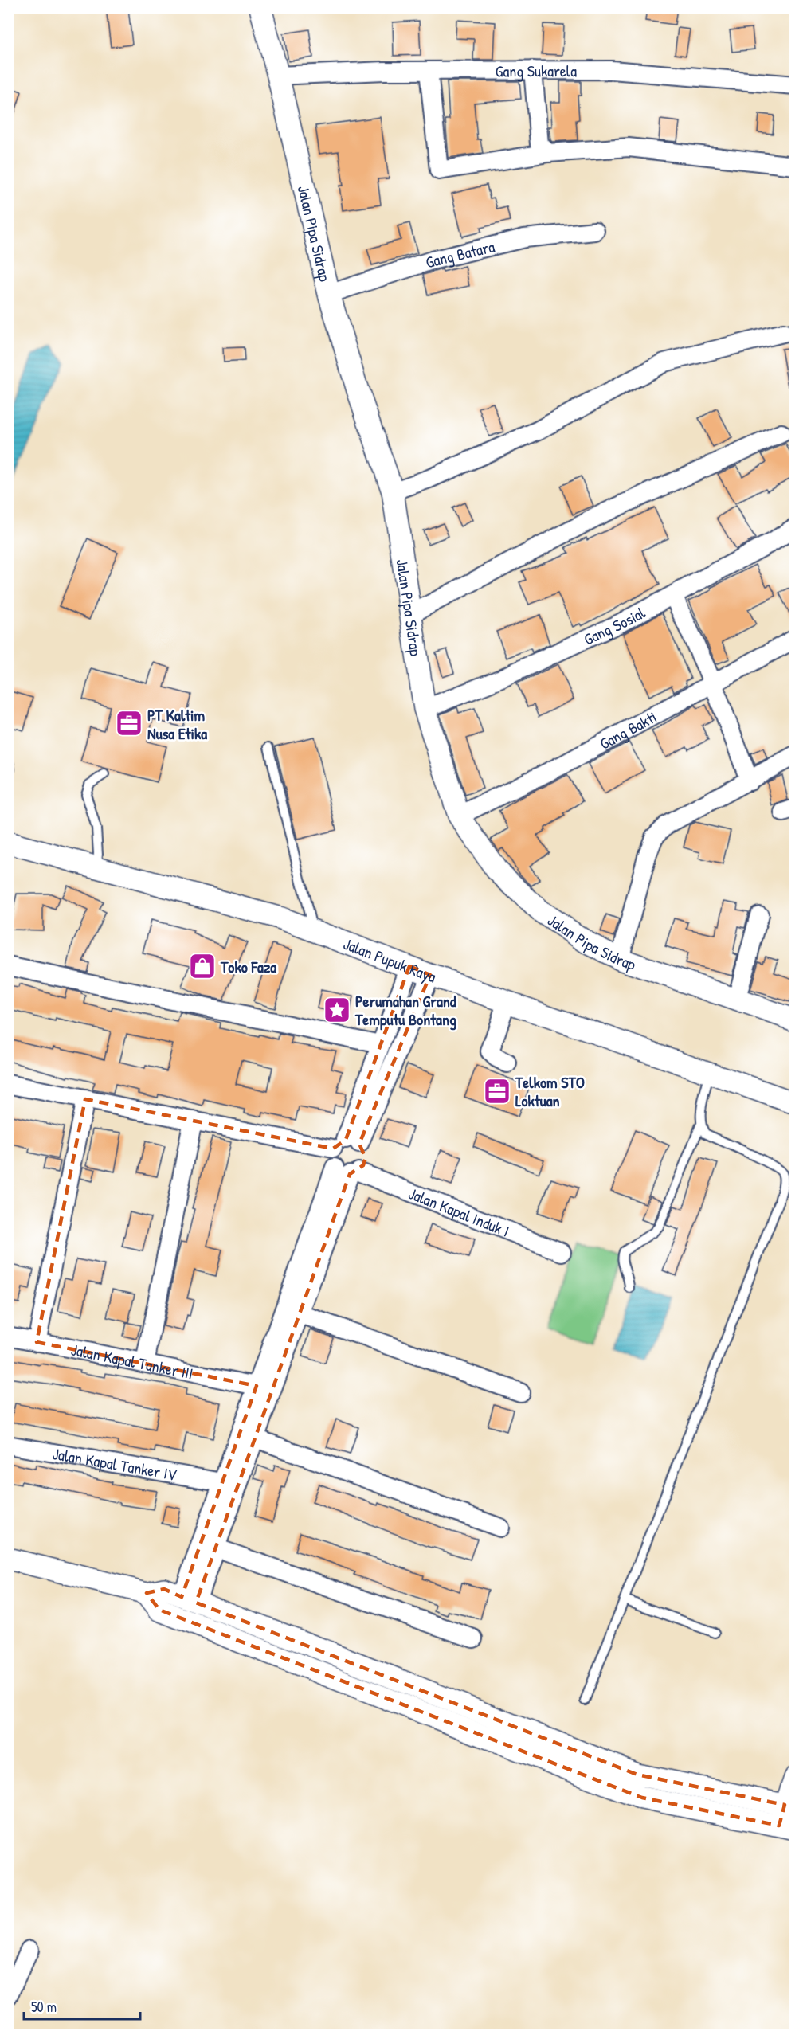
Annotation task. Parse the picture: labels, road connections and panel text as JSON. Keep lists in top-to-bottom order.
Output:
{
  "streets": {
    "street": [
      "Gang Sukarela",
      "Jalan Pipa Sidrap",
      "Gang Batara",
      "Gang Sosial",
      "Gang Bakti",
      "Jalan Pupuk Raya",
      "Jalan Kapal Induk I",
      "Jalan Kapal Tanker III",
      "Jalan Kapal Tanker IV"
    ]
  },
  "crossings": [
    ["Gang Sukarela", "Jalan Pipa Sidrap"],
    ["Jalan Pipa Sidrap", "Gang Batara"],
    ["Jalan Pipa Sidrap", "Gang Sosial"],
    ["Jalan Pipa Sidrap", "Gang Bakti"]
  ],
  "places": {
    "office": ["PT Kaltim Nusa Etika", "Telkom STO Loktuan"],
    "shop": ["Toko Faza"],
    "place": ["Perumahan Grand Temputu Bontang"]
  },
  "scale_bar": "50 m"
}
